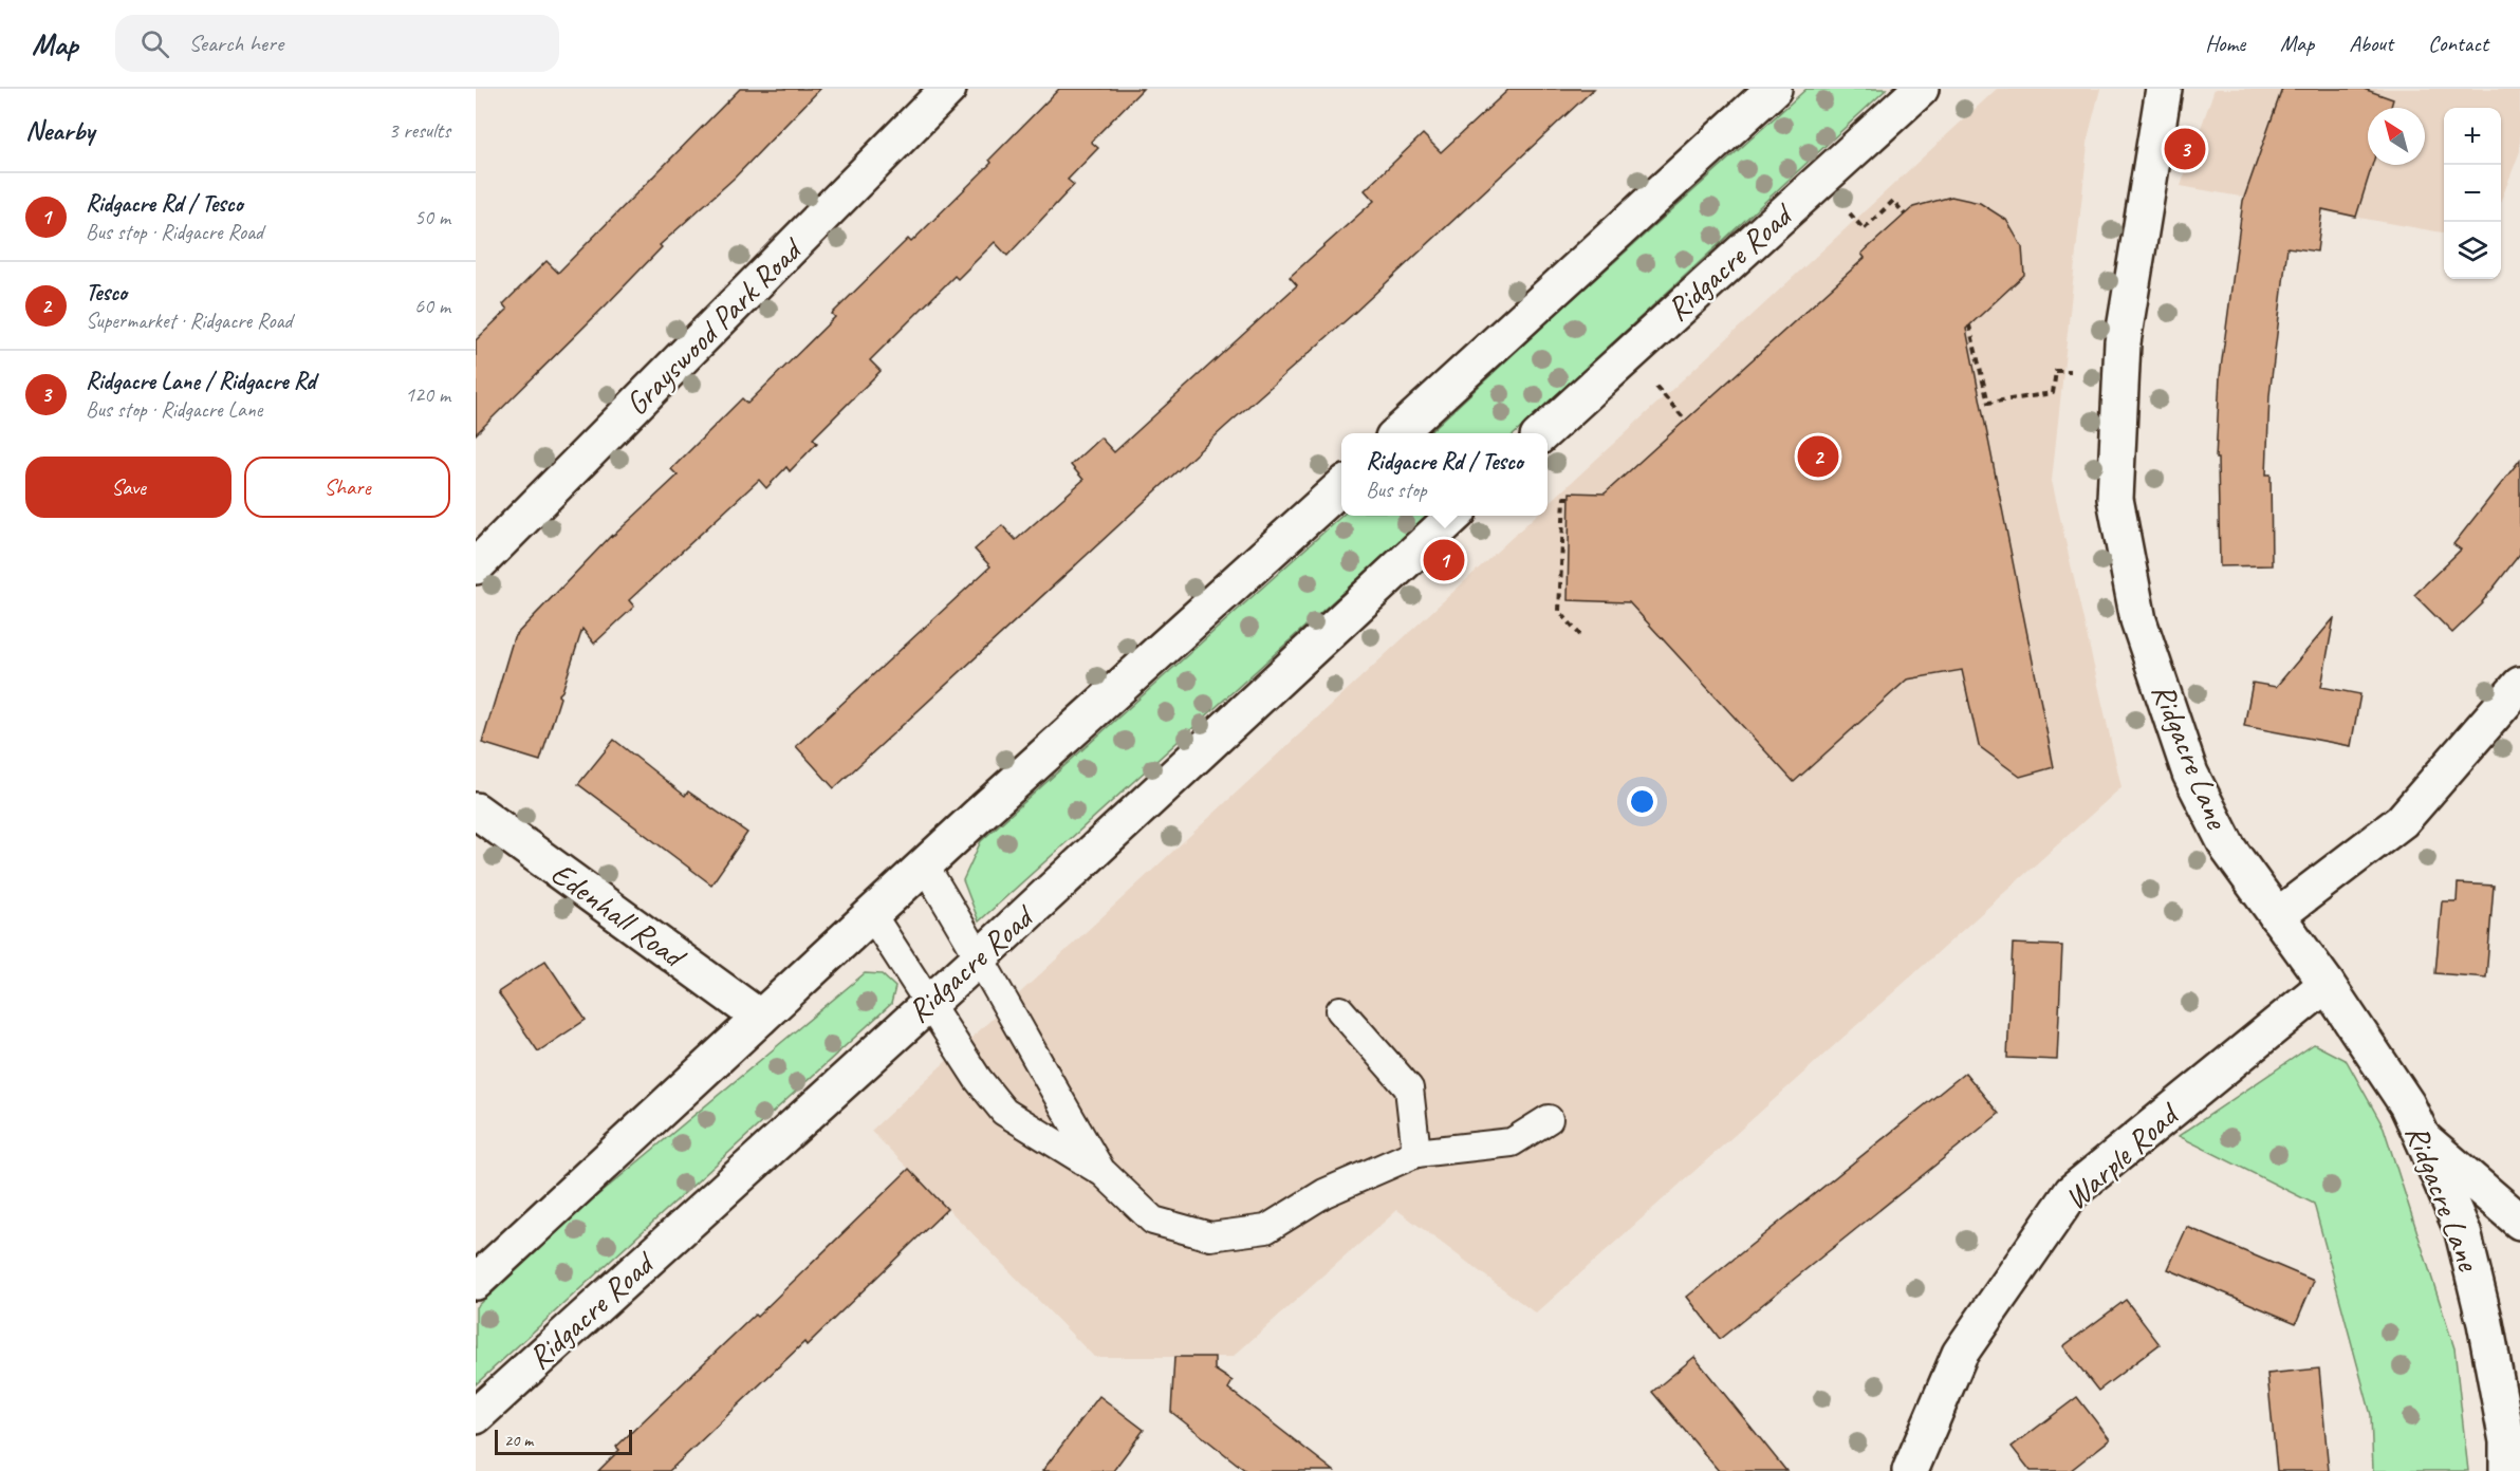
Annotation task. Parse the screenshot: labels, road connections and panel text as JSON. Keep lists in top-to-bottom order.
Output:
{
  "streets": {
    "street": [
      "Ridgacre Road",
      "Grayswood Park Road",
      "Ridgacre Lane",
      "Edenhall Road",
      "Warple Road"
    ]
  },
  "crossings": [
    ["Ridgacre Lane", "Warple Road"]
  ],
  "scale_bar": "20 m",
  "north": "top left",
  "page": {
    "header": "Map",
    "search": "Search here",
    "nav": [
      "Home",
      "Map",
      "About",
      "Contact"
    ],
    "heading": ["Nearby", "3 results"],
    "map_buttons": ["+", "−"],
    "pins": ["3", "2", "1"],
    "list": [
      {
        "mark": "1",
        "name": "Ridgacre Rd / Tesco",
        "note": "Bus stop · Ridgacre Road",
        "value": "50 m"
      },
      {
        "mark": "2",
        "name": "Tesco",
        "note": "Supermarket · Ridgacre Road",
        "value": "60 m"
      },
      {
        "mark": "3",
        "name": "Ridgacre Lane / Ridgacre Rd",
        "note": "Bus stop · Ridgacre Lane",
        "value": "120 m"
      }
    ],
    "popup": ["Ridgacre Rd / Tesco", "Bus stop"],
    "buttons": ["Save", "Share"],
    "scale": "20 m"
  }
}
